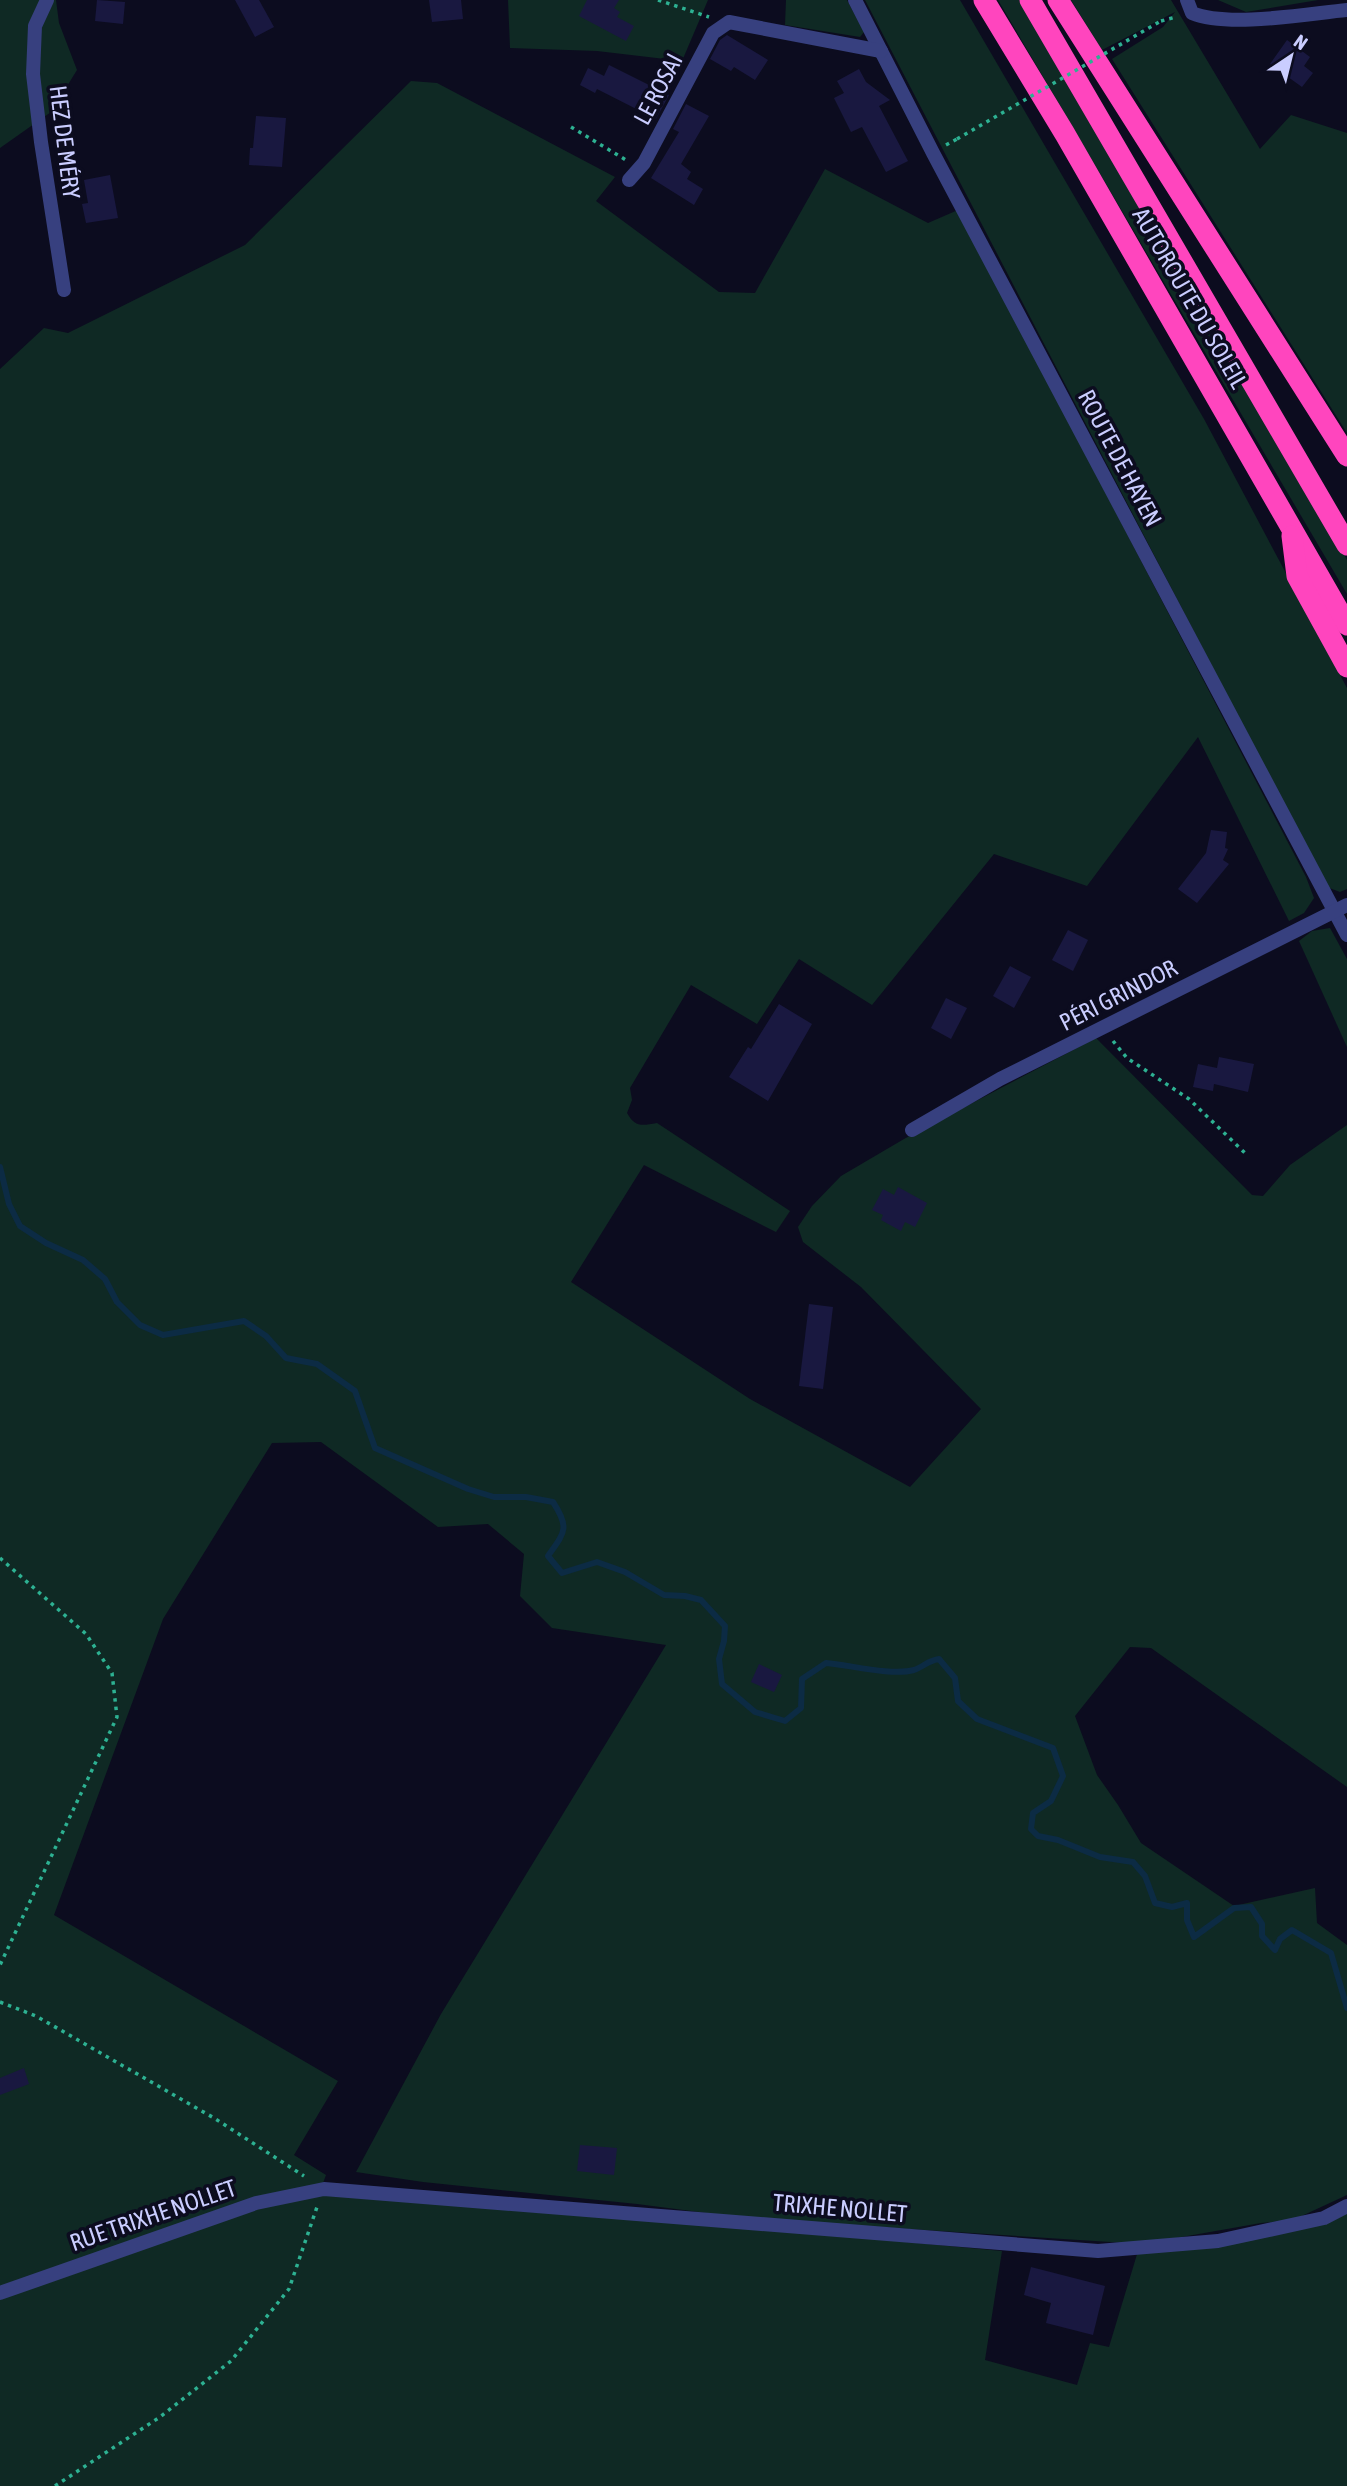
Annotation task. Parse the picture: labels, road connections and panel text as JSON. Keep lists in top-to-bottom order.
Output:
{
  "streets": {
    "highway": ["AUTOROUTE DU SOLEIL"],
    "street": [
      "LE ROSAI",
      "HEZ DE MÉRY",
      "ROUTE DE HAYEN",
      "PÉRI GRINDOR",
      "TRIXHE NOLLET",
      "RUE TRIXHE NOLLET"
    ]
  },
  "crossings": [
    ["ROUTE DE HAYEN", "PÉRI GRINDOR"],
    ["TRIXHE NOLLET", "RUE TRIXHE NOLLET"]
  ],
  "north": "top right"
}
